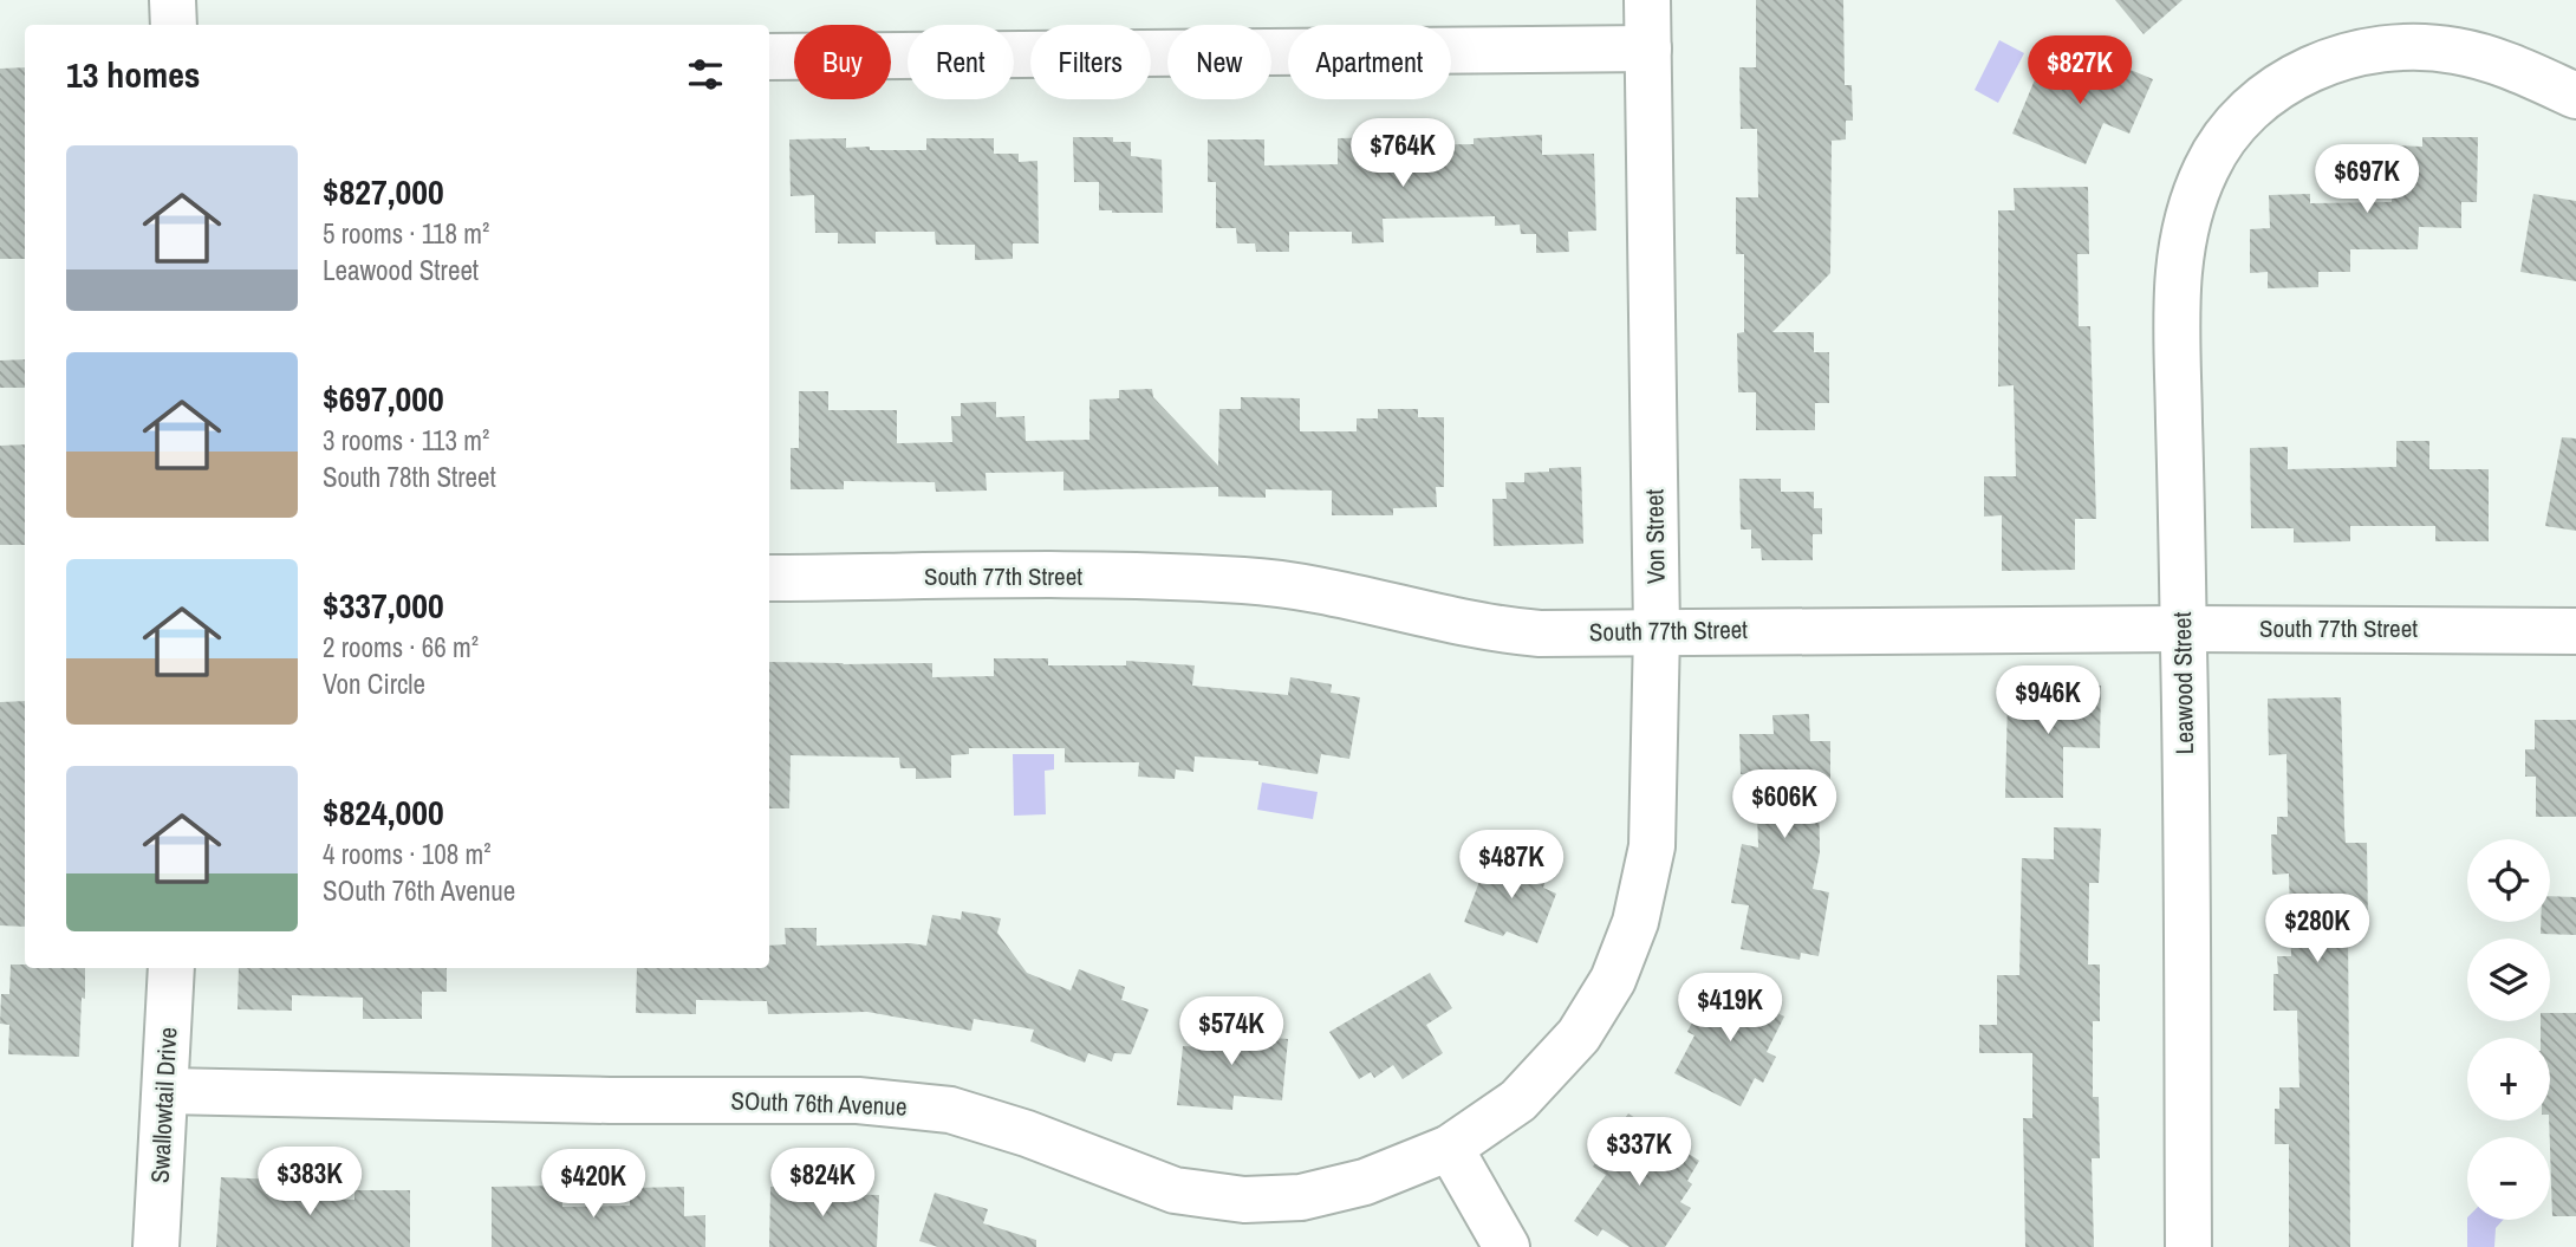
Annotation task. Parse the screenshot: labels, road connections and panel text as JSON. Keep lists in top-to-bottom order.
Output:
{
  "streets": {
    "street": [
      "Von Street",
      "South 77th Street",
      "Leawood Street",
      "SOuth 76th Avenue",
      "Swallowtail Drive"
    ]
  },
  "crossings": [
    ["Von Street", "South 77th Street"],
    ["Von Street", "SOuth 76th Avenue"],
    ["South 77th Street", "Leawood Street"],
    ["SOuth 76th Avenue", "Swallowtail Drive"]
  ],
  "page": {
    "chip": [
      "Buy",
      "Rent",
      "Filters",
      "New",
      "Apartment"
    ],
    "heading": "13 homes",
    "price": [
      "$827K",
      "$764K",
      "$697K",
      "$946K",
      "$606K",
      "$487K",
      "$280K",
      "$419K",
      "$574K",
      "$337K",
      "$383K",
      "$824K",
      "$420K"
    ],
    "list": [
      {
        "name": "$827,000",
        "note": "5 rooms · 118 m² · Leawood Street"
      },
      {
        "name": "$697,000",
        "note": "3 rooms · 113 m² · South 78th Street"
      },
      {
        "name": "$337,000",
        "note": "2 rooms · 66 m² · Von Circle"
      },
      {
        "name": "$824,000",
        "note": "4 rooms · 108 m² · SOuth 76th Avenue"
      }
    ],
    "map_buttons": ["+", "−"]
  }
}
